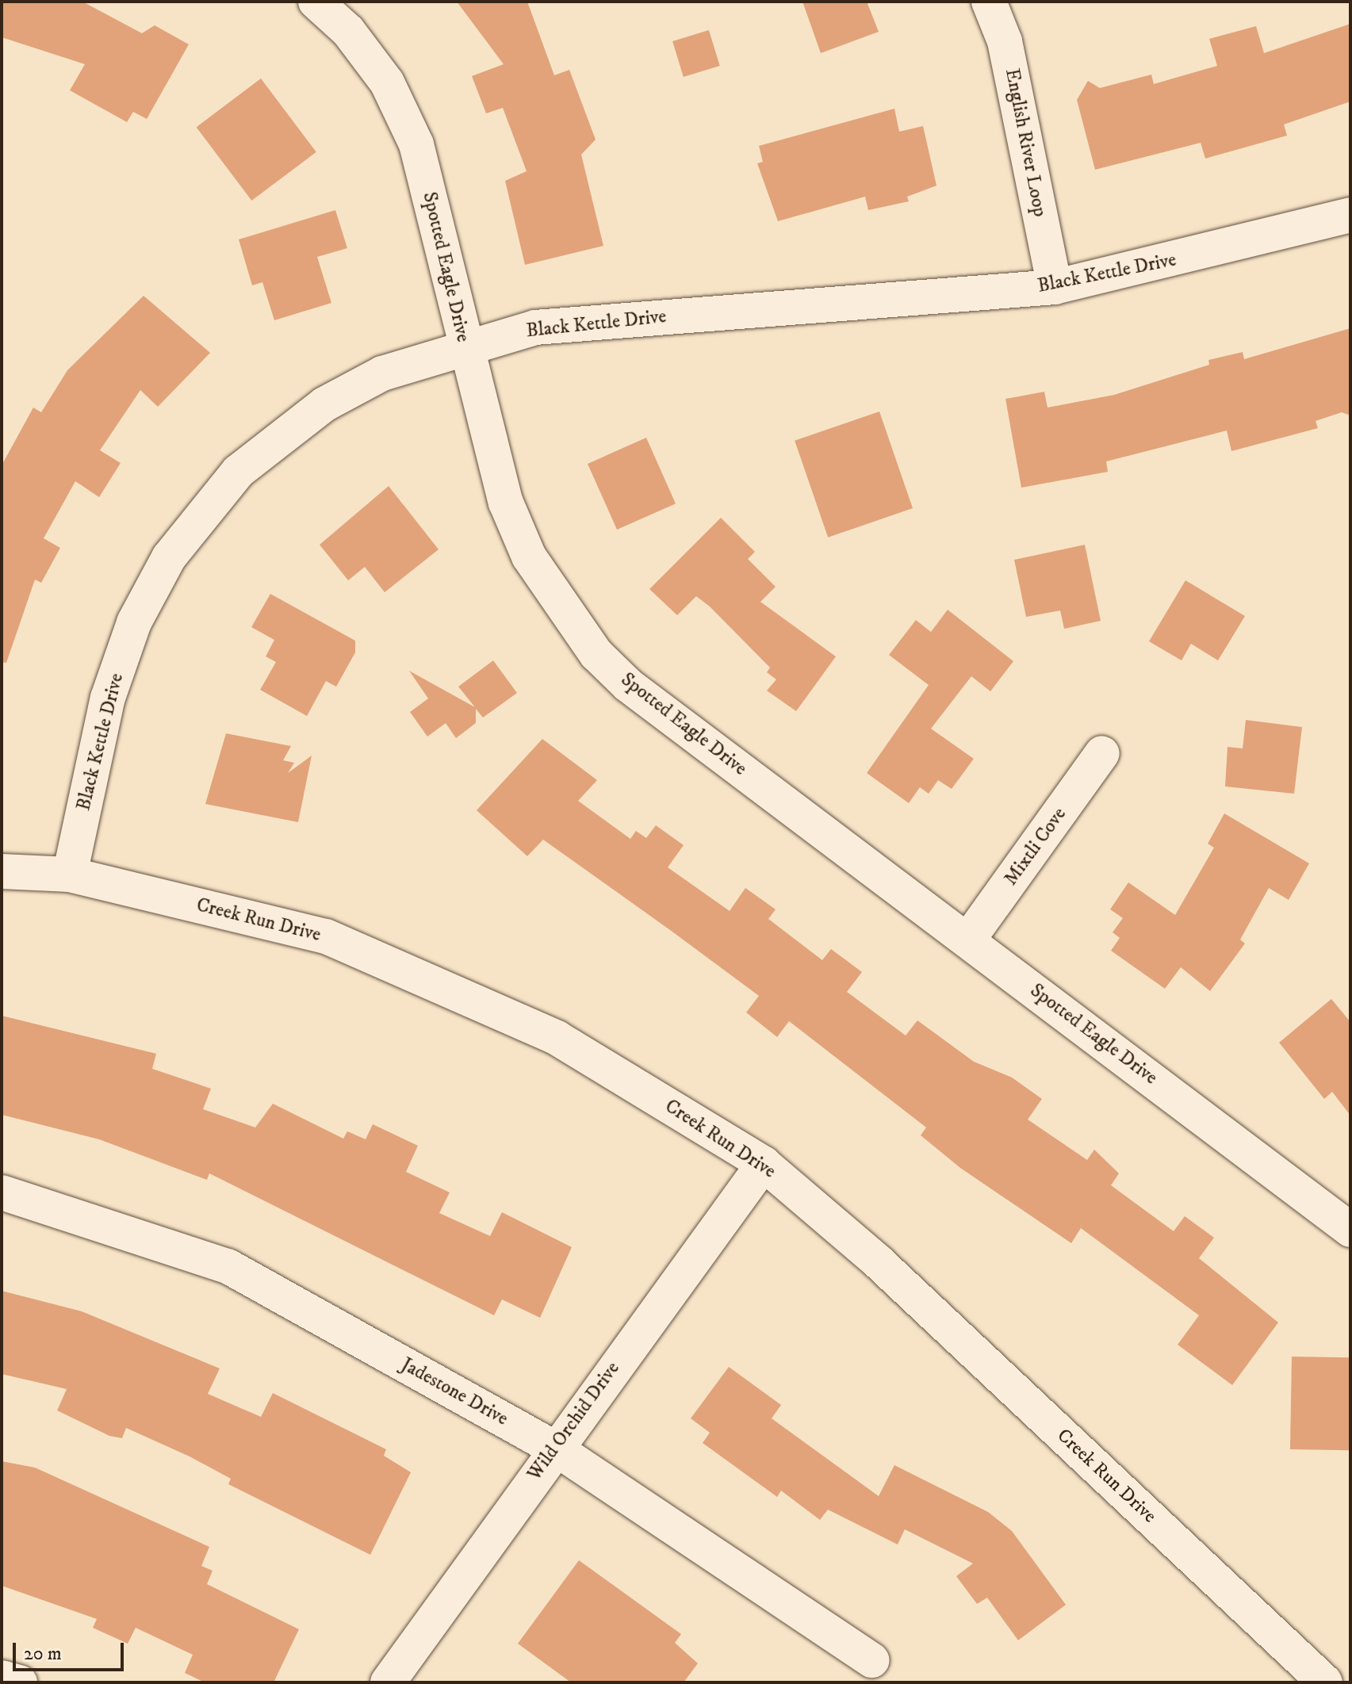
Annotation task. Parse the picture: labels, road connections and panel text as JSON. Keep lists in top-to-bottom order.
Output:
{
  "streets": {
    "street": [
      "English River Loop",
      "Spotted Eagle Drive",
      "Black Kettle Drive",
      "Mixtli Cove",
      "Creek Run Drive",
      "Jadestone Drive",
      "Wild Orchid Drive"
    ]
  },
  "crossings": [
    ["English River Loop", "Black Kettle Drive"],
    ["Spotted Eagle Drive", "Black Kettle Drive"],
    ["Spotted Eagle Drive", "Mixtli Cove"],
    ["Black Kettle Drive", "Creek Run Drive"],
    ["Creek Run Drive", "Wild Orchid Drive"],
    ["Jadestone Drive", "Wild Orchid Drive"]
  ],
  "scale_bar": "20 m"
}
